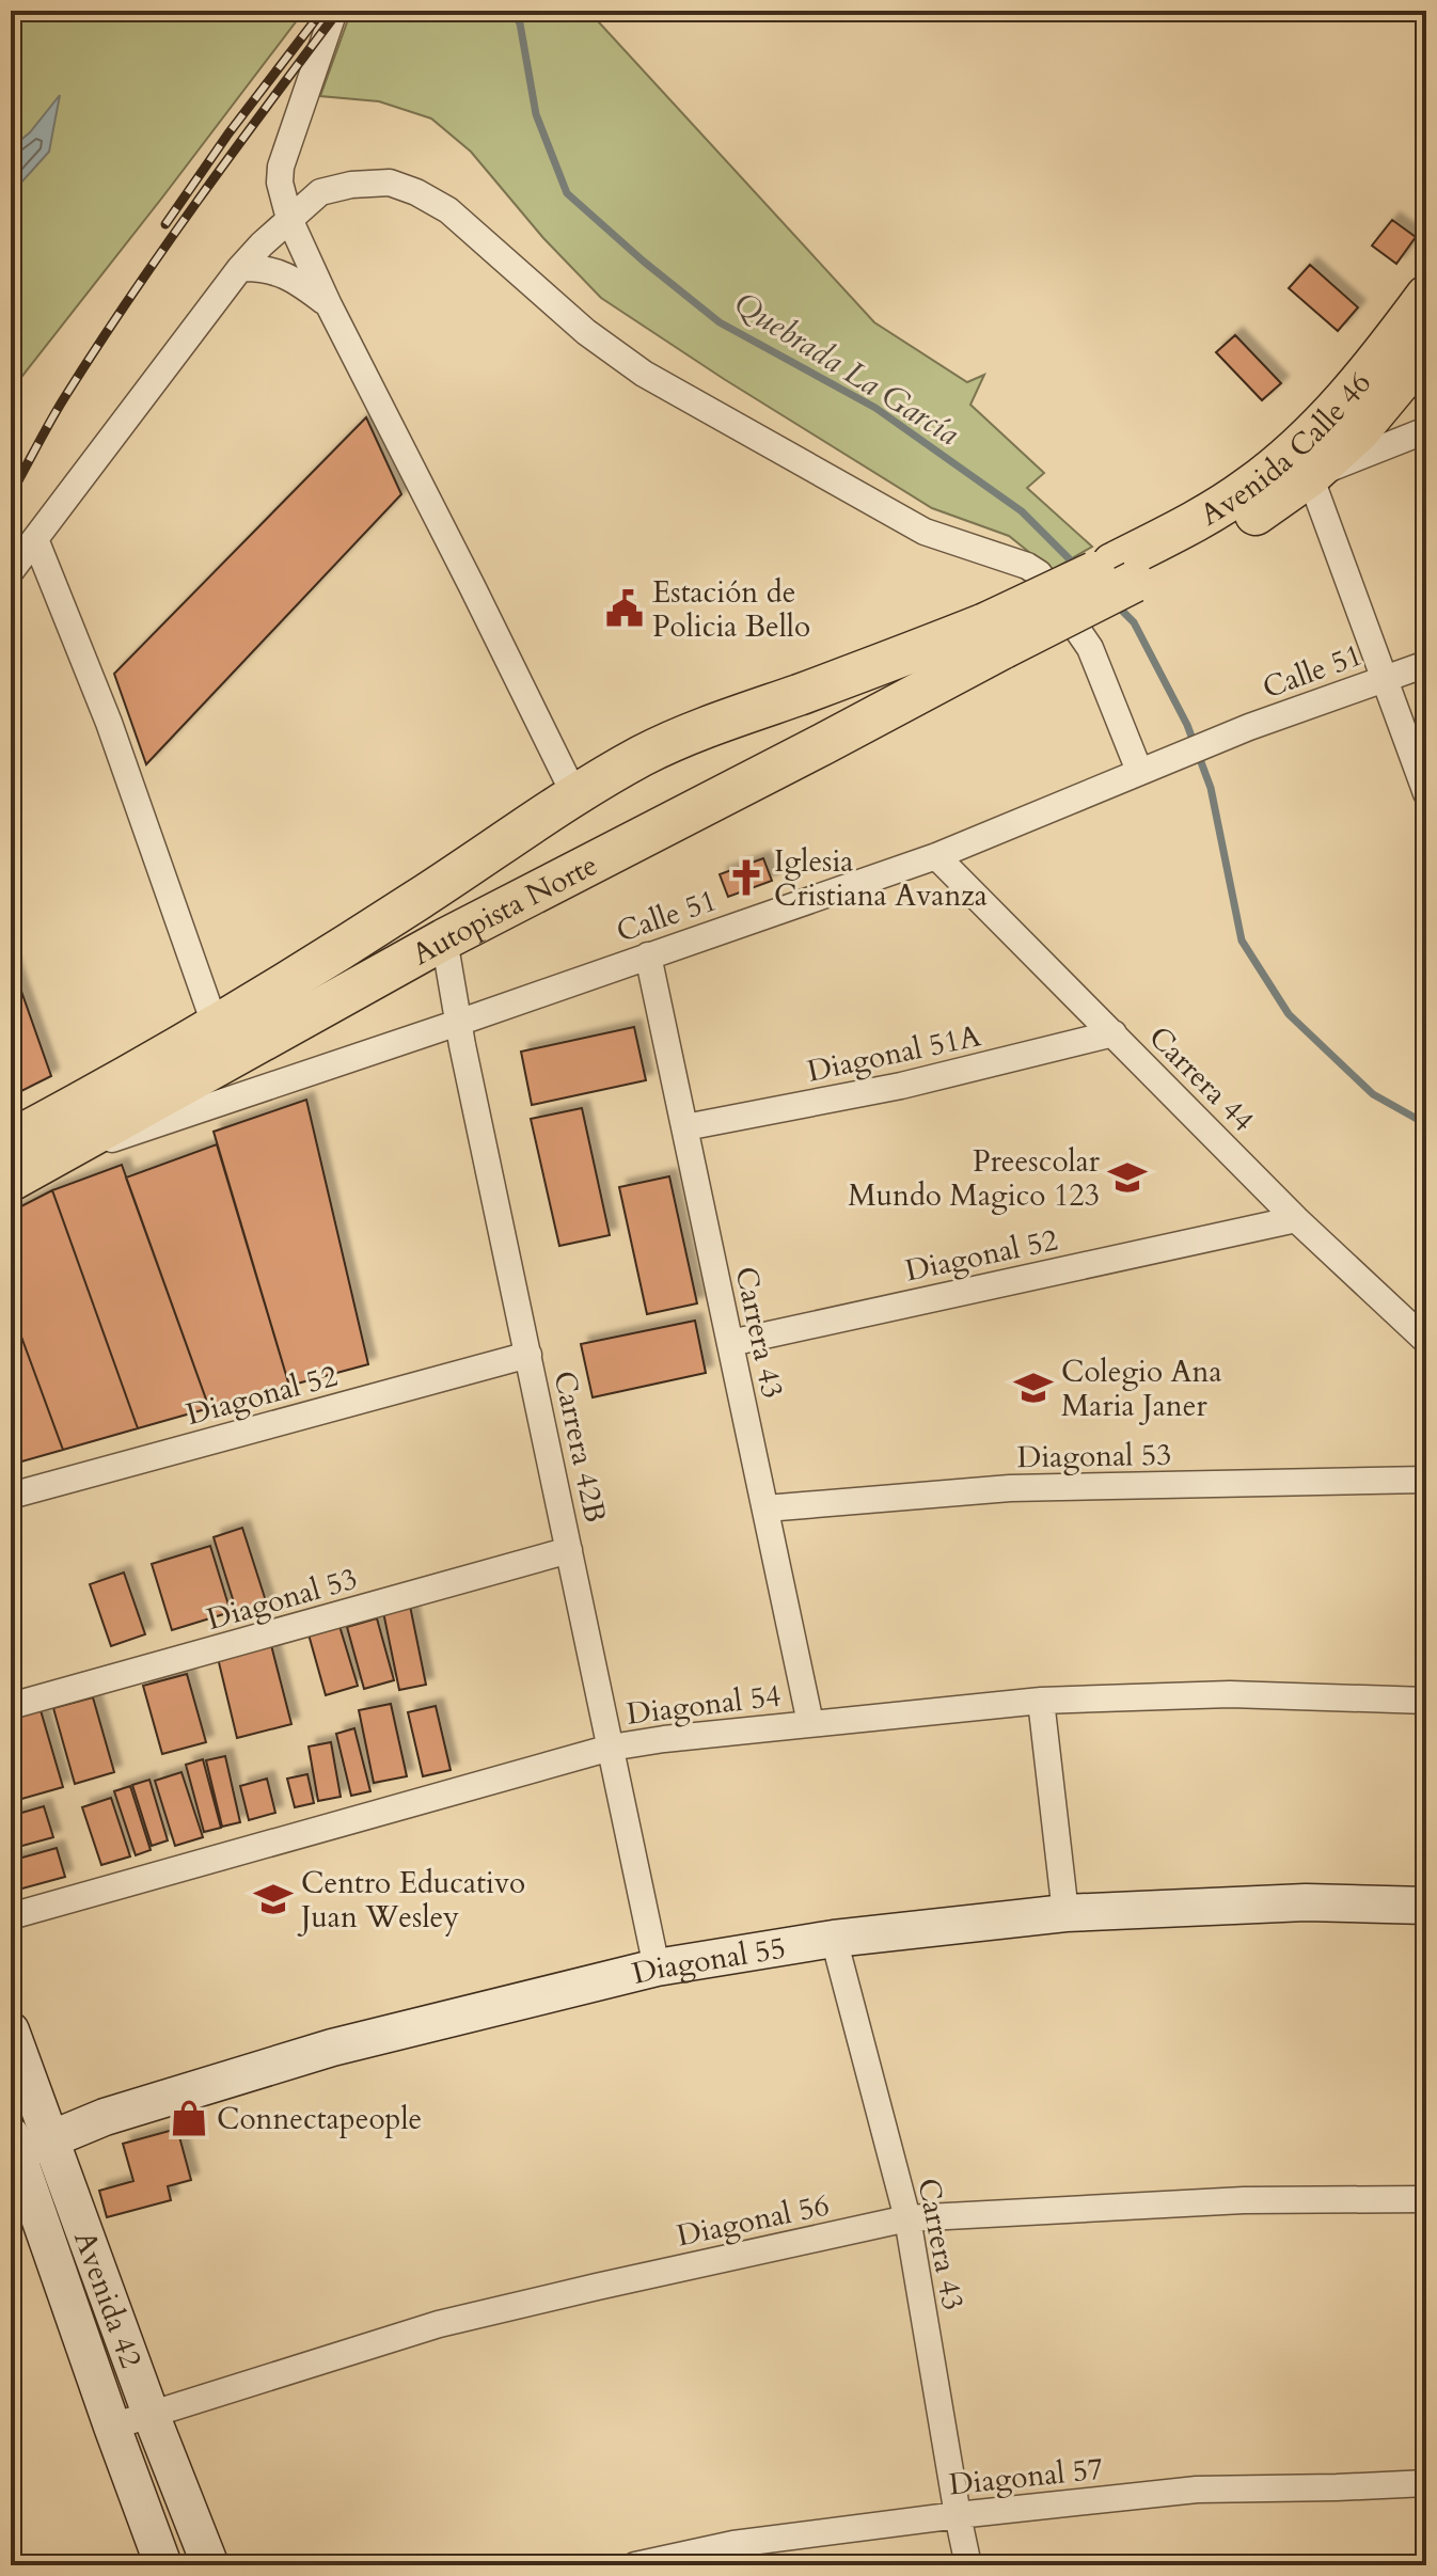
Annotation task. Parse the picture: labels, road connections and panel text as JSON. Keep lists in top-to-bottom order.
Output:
{
  "streets": {
    "main road": ["Avenida Calle 46", "Autopista Norte"],
    "street": [
      "Calle 51",
      "Diagonal 51A",
      "Carrera 44",
      "Diagonal 52",
      "Carrera 43",
      "Carrera 42B",
      "Diagonal 53",
      "Diagonal 54",
      "Diagonal 55",
      "Diagonal 56",
      "Avenida 42",
      "Diagonal 57"
    ]
  },
  "crossings": [
    ["Calle 51", "Autopista Norte"],
    ["Calle 51", "Carrera 44"],
    ["Calle 51", "Carrera 43"],
    ["Calle 51", "Carrera 42B"],
    ["Autopista Norte", "Carrera 42B"],
    ["Diagonal 51A", "Carrera 44"],
    ["Diagonal 51A", "Carrera 43"],
    ["Carrera 44", "Diagonal 52"],
    ["Diagonal 52", "Carrera 43"],
    ["Diagonal 52", "Carrera 42B"],
    ["Carrera 43", "Diagonal 53"],
    ["Carrera 43", "Diagonal 54"],
    ["Carrera 43", "Diagonal 55"],
    ["Carrera 43", "Diagonal 56"],
    ["Carrera 43", "Diagonal 57"],
    ["Carrera 42B", "Diagonal 53"],
    ["Carrera 42B", "Diagonal 54"],
    ["Carrera 42B", "Diagonal 55"],
    ["Diagonal 55", "Avenida 42"],
    ["Diagonal 56", "Avenida 42"]
  ],
  "water": ["Quebrada La García"],
  "places": {
    "public building": ["Estación de Policia Bello"],
    "church": ["Iglesia Cristiana Avanza"],
    "school or university": ["Preescolar Mundo Magico 123", "Colegio Ana Maria Janer", "Centro Educativo Juan Wesley"],
    "shop": ["Connectapeople"]
  }
}
